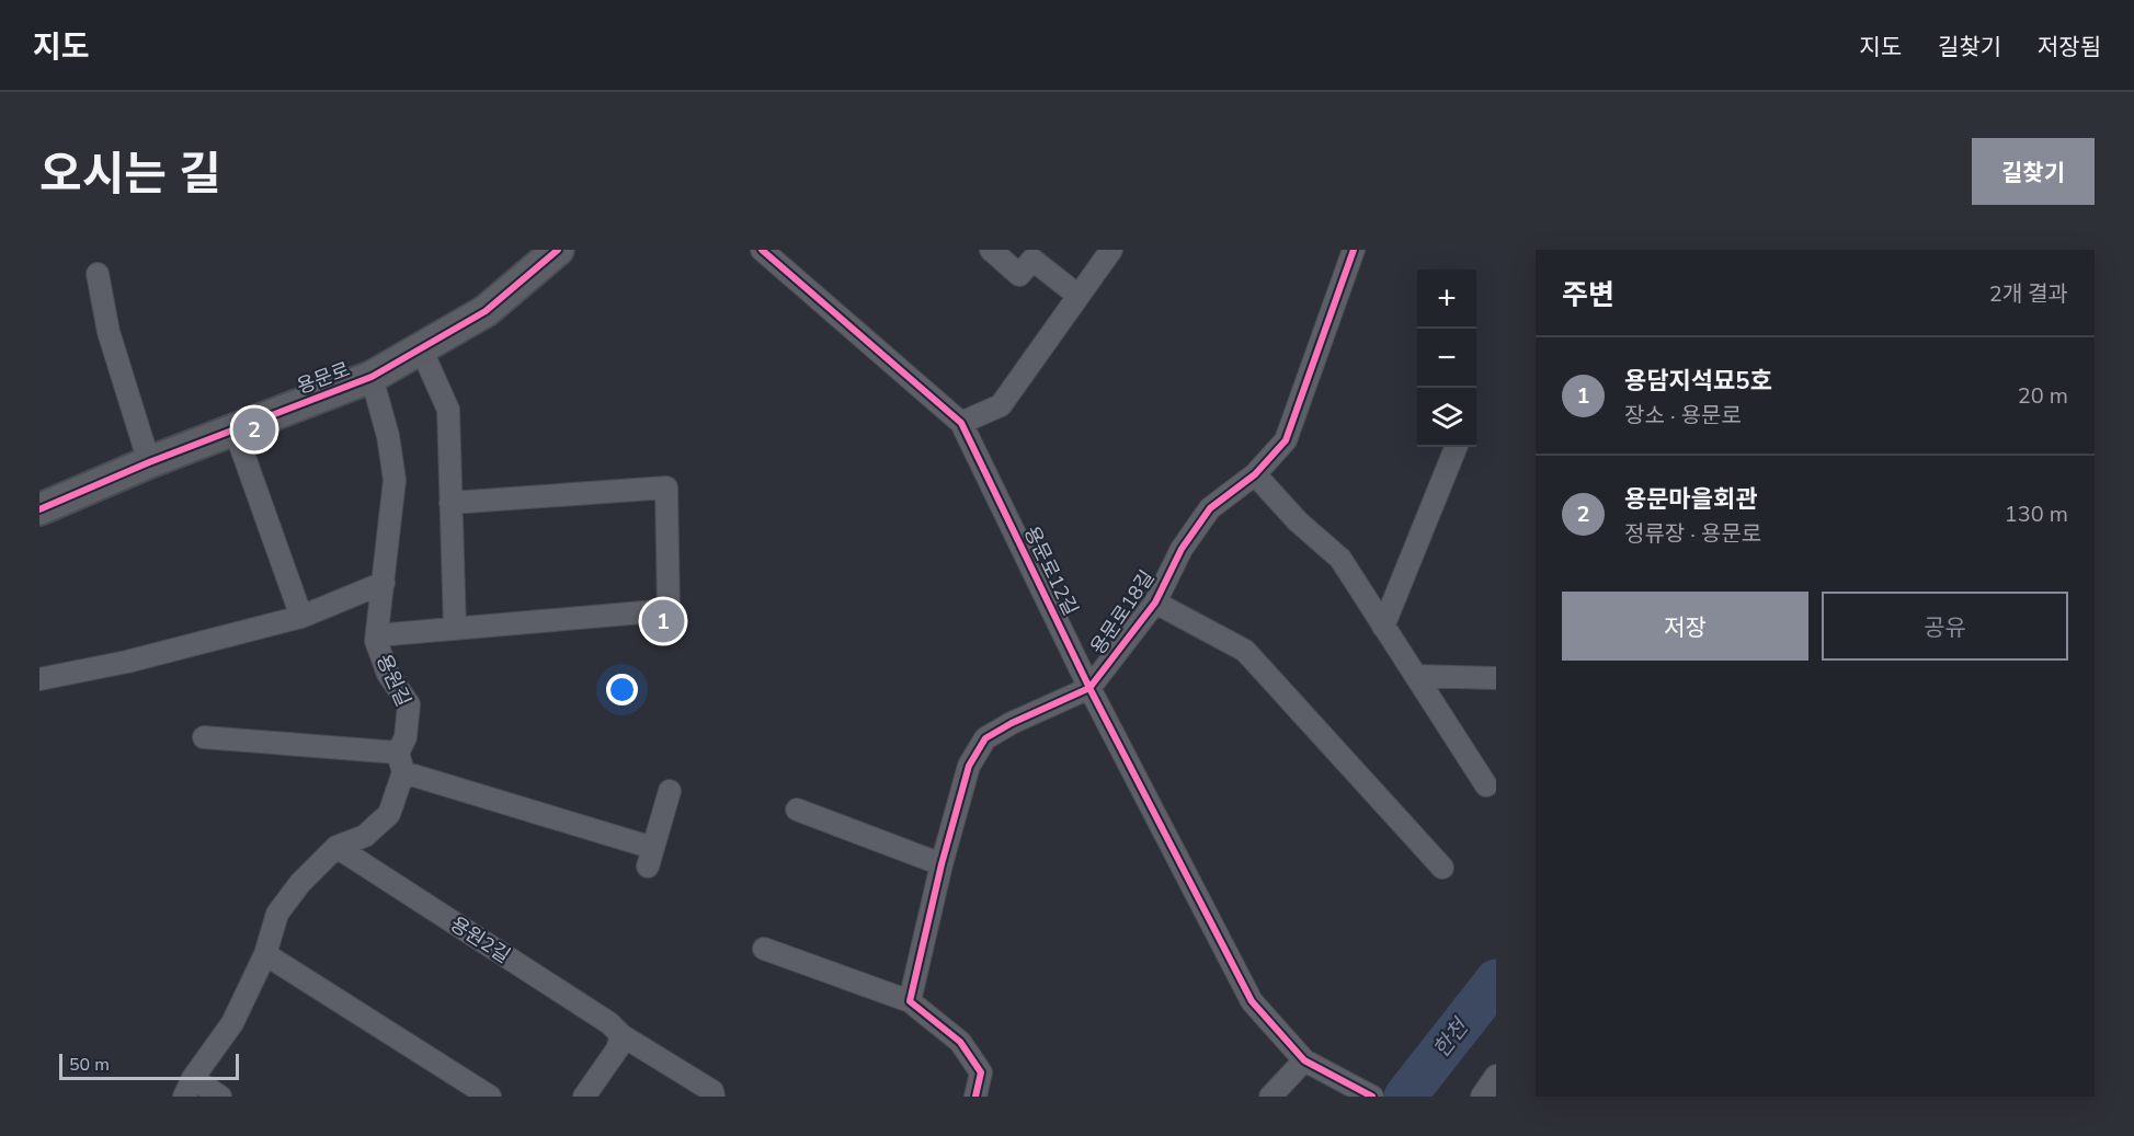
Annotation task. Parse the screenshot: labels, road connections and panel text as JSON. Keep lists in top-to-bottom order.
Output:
{
  "streets": {
    "main road": ["용문로"],
    "street": [
      "용문로12길",
      "용문로18길",
      "용원길",
      "용원2길"
    ]
  },
  "crossings": [
    ["용문로", "용원길"],
    ["용문로12길", "용문로18길"],
    ["용원길", "용원2길"]
  ],
  "water": ["한천"],
  "scale_bar": "50 m",
  "page": {
    "header": "지도",
    "nav": ["지도", "길찾기", "저장됨"],
    "title": "오시는 길",
    "buttons": [
      "길찾기",
      ["저장", "공유"]
    ],
    "heading": ["주변", "2개 결과"],
    "map_buttons": ["+", "−"],
    "list": [
      {
        "mark": "1",
        "name": "용담지석묘5호",
        "note": "장소 · 용문로",
        "value": "20 m"
      },
      {
        "mark": "2",
        "name": "용문마을회관",
        "note": "정류장 · 용문로",
        "value": "130 m"
      }
    ],
    "pins": ["2", "1"],
    "scale": "50 m"
  }
}
